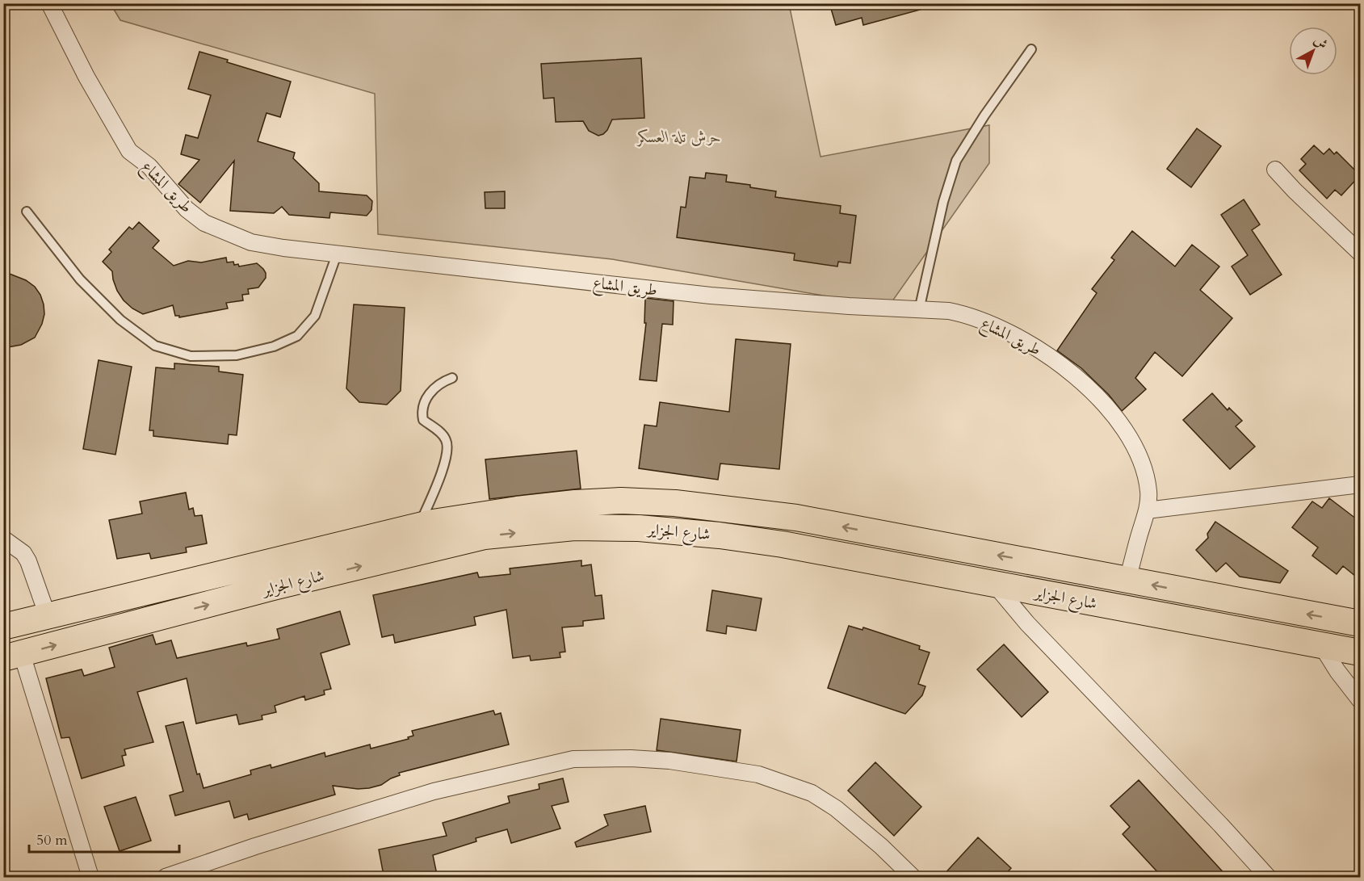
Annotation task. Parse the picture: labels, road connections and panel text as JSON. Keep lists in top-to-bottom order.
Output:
{
  "streets": {
    "main road": ["شارع الجزاير"],
    "street": ["طريق المشاع"]
  },
  "crossings": [
    ["طريق المشاع", "شارع الجزاير"]
  ],
  "parks": ["حرش تلة العسكر"],
  "scale_bar": "50 m",
  "north": "top right"
}
